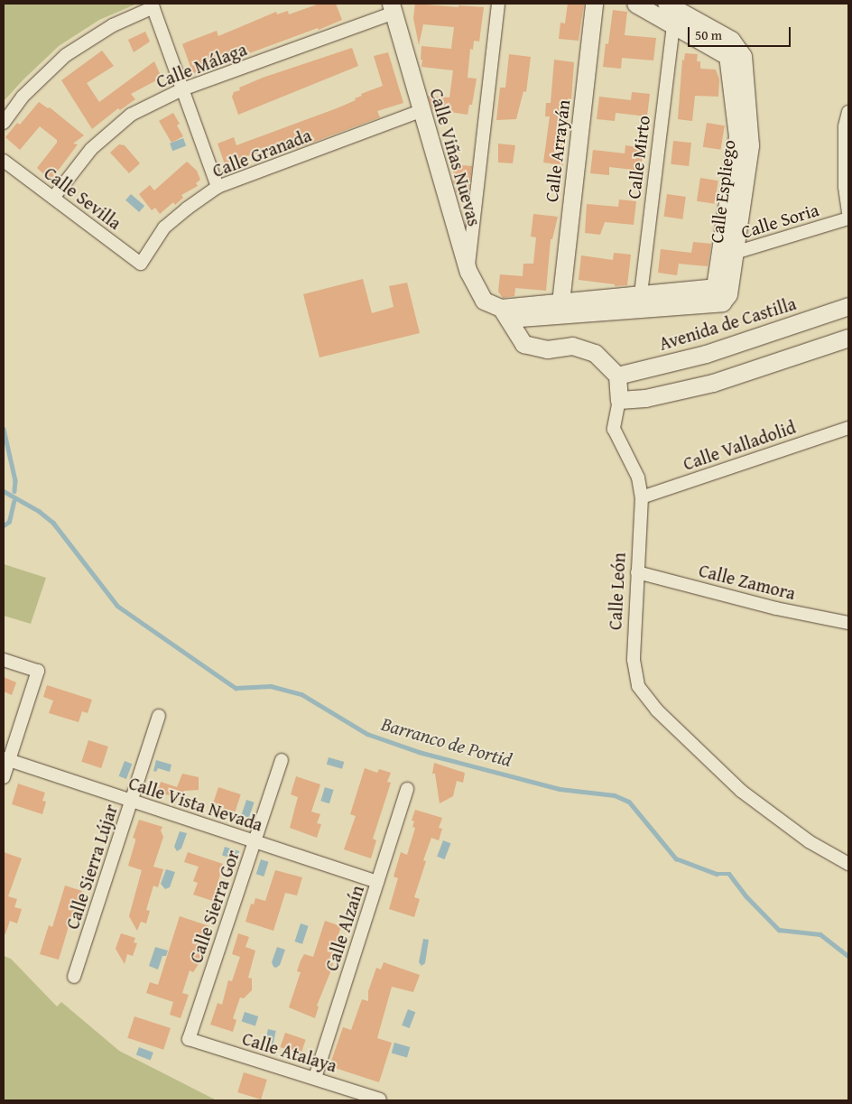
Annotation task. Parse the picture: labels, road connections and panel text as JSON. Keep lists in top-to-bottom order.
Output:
{
  "streets": {
    "street": [
      "Calle Málaga",
      "Calle Arrayán",
      "Calle Granada",
      "Calle Viñas Nuevas",
      "Calle Mirto",
      "Calle Espliego",
      "Calle Sevilla",
      "Calle Soria",
      "Avenida de Castilla",
      "Calle Valladolid",
      "Calle Zamora",
      "Calle León",
      "Calle Vista Nevada",
      "Calle Sierra Lújar",
      "Calle Sierra Gor",
      "Calle Alzaín",
      "Calle Atalaya"
    ]
  },
  "crossings": [
    ["Calle Málaga", "Calle Viñas Nuevas"],
    ["Calle Málaga", "Calle Sevilla"],
    ["Calle Granada", "Calle Viñas Nuevas"],
    ["Calle Granada", "Calle Sevilla"],
    ["Calle Mirto", "Calle Espliego"],
    ["Calle Espliego", "Calle Soria"],
    ["Avenida de Castilla", "Calle León"],
    ["Calle Valladolid", "Calle León"],
    ["Calle Zamora", "Calle León"],
    ["Calle Vista Nevada", "Calle Sierra Lújar"],
    ["Calle Vista Nevada", "Calle Sierra Gor"],
    ["Calle Vista Nevada", "Calle Alzaín"],
    ["Calle Sierra Gor", "Calle Atalaya"],
    ["Calle Alzaín", "Calle Atalaya"]
  ],
  "water": ["Barranco de Portid"],
  "scale_bar": "50 m"
}
